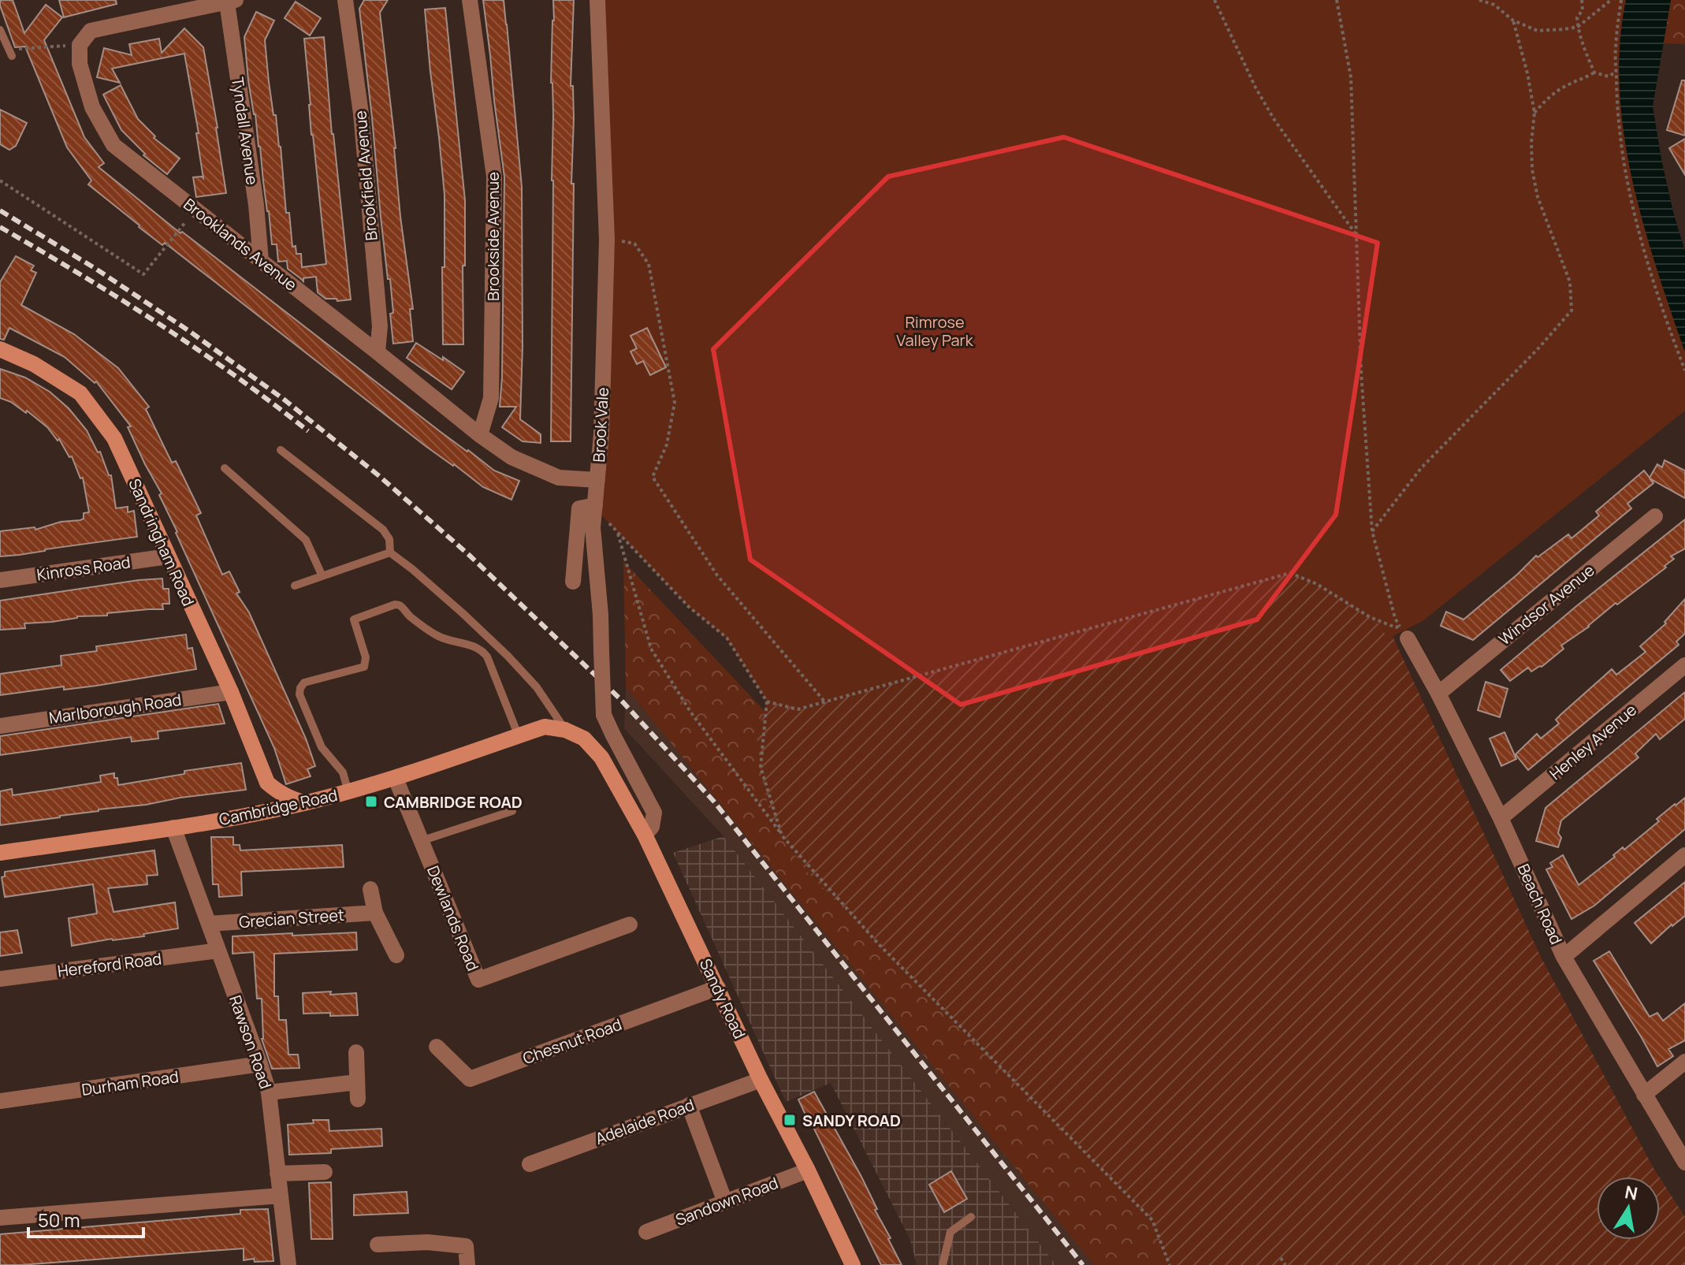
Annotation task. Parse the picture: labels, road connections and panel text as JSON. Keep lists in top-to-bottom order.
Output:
{
  "streets": {
    "main road": ["Sandringham Road", "Cambridge Road", "Sandy Road"],
    "street": [
      "Tyndall Avenue",
      "Brookfield Avenue",
      "Brookside Avenue",
      "Brooklands Avenue",
      "Brook Vale",
      "Kinross Road",
      "Windsor Avenue",
      "Marlborough Road",
      "Henley Avenue",
      "Beach Road",
      "Grecian Street",
      "Dewlands Road",
      "Hereford Road",
      "Chesnut Road",
      "Rawson Road",
      "Durham Road",
      "Adelaide Road",
      "Sandown Road"
    ]
  },
  "crossings": [
    ["Tyndall Avenue", "Brooklands Avenue"],
    ["Brookfield Avenue", "Brooklands Avenue"],
    ["Brookside Avenue", "Brooklands Avenue"],
    ["Brooklands Avenue", "Brook Vale"],
    ["Brook Vale", "Sandy Road"],
    ["Sandringham Road", "Kinross Road"],
    ["Sandringham Road", "Marlborough Road"],
    ["Windsor Avenue", "Beach Road"],
    ["Henley Avenue", "Beach Road"],
    ["Cambridge Road", "Dewlands Road"],
    ["Cambridge Road", "Sandy Road"],
    ["Cambridge Road", "Rawson Road"],
    ["Grecian Street", "Rawson Road"],
    ["Hereford Road", "Rawson Road"],
    ["Sandy Road", "Chesnut Road"],
    ["Sandy Road", "Adelaide Road"],
    ["Sandy Road", "Sandown Road"],
    ["Rawson Road", "Durham Road"]
  ],
  "parks": ["Rimrose Valley Park"],
  "places": {
    "transit": ["CAMBRIDGE ROAD", "SANDY ROAD"]
  },
  "scale_bar": "50 m",
  "north": "top"
}
